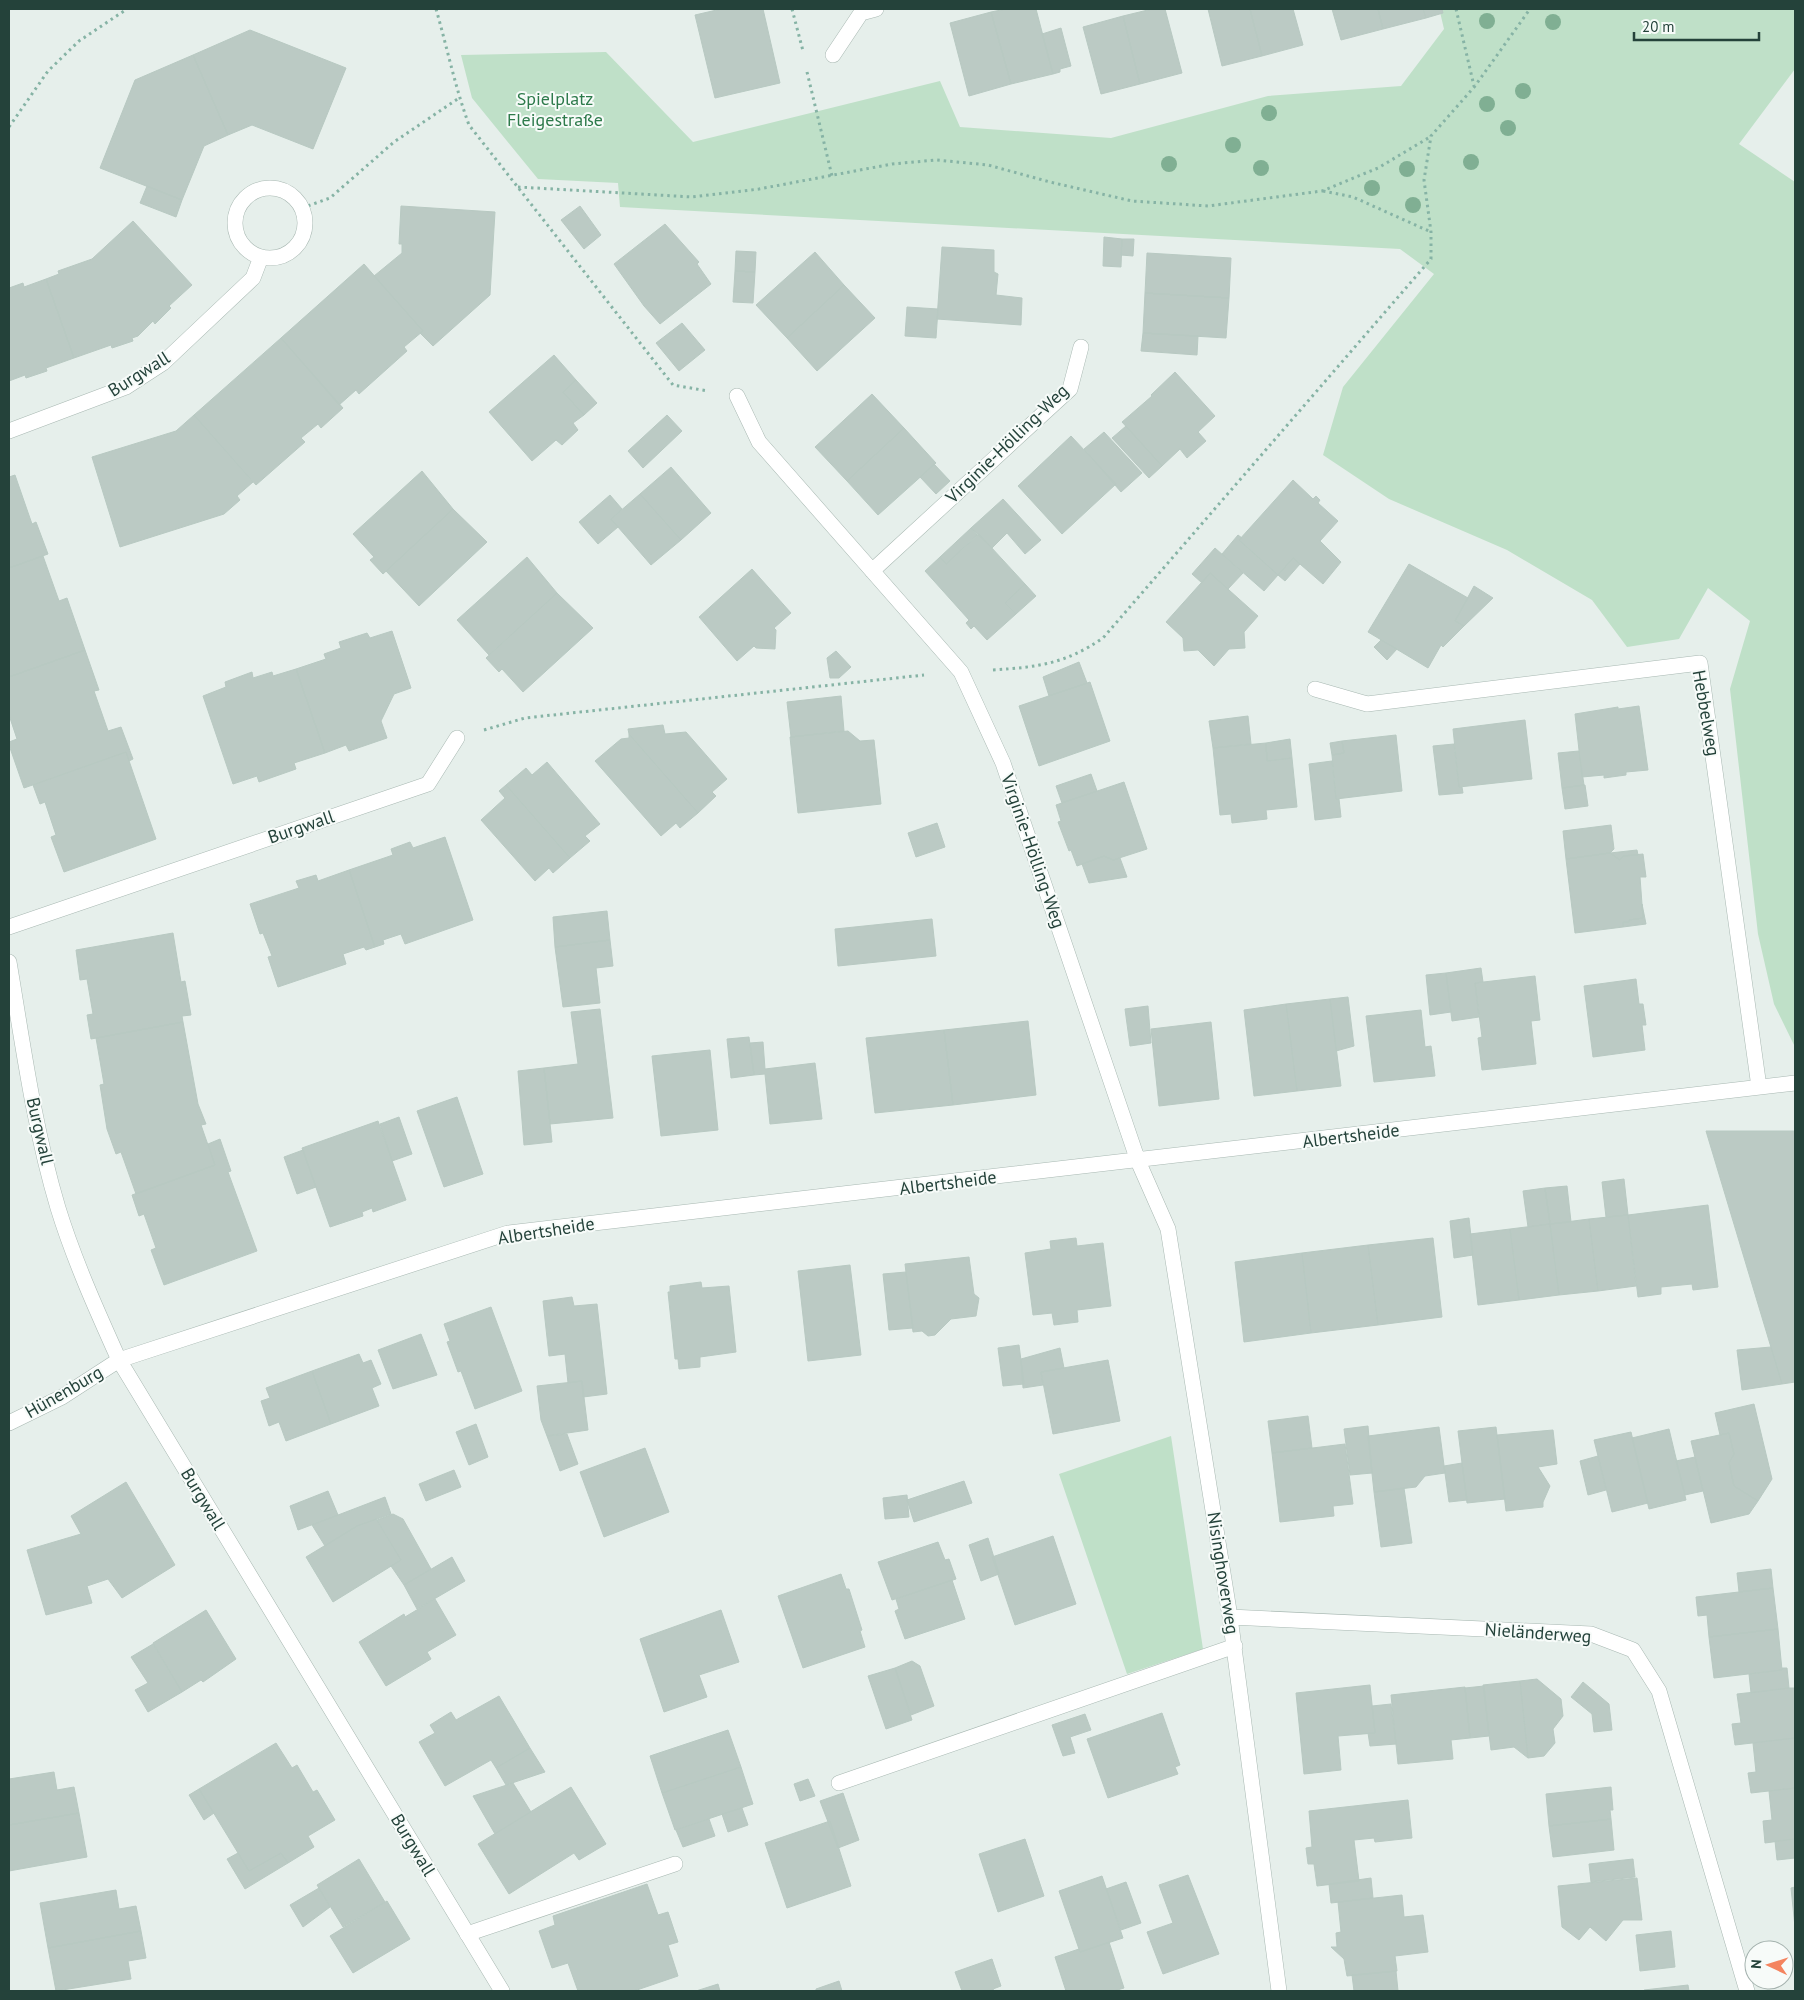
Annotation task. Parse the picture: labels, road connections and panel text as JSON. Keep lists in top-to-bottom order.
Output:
{
  "streets": {
    "street": [
      "Burgwall",
      "Virginie-Hölling-Weg",
      "Hebbelweg",
      "Albertsheide",
      "Hünenburg",
      "Nisinghoverweg",
      "Nieländerweg"
    ]
  },
  "crossings": [
    ["Burgwall", "Albertsheide"],
    ["Burgwall", "Hünenburg"],
    ["Virginie-Hölling-Weg", "Albertsheide"],
    ["Virginie-Hölling-Weg", "Nisinghoverweg"],
    ["Hebbelweg", "Albertsheide"],
    ["Albertsheide", "Hünenburg"],
    ["Albertsheide", "Nisinghoverweg"],
    ["Nisinghoverweg", "Nieländerweg"]
  ],
  "parks": ["Spielplatz Fleigestraße"],
  "scale_bar": "20 m",
  "north": "left"
}
